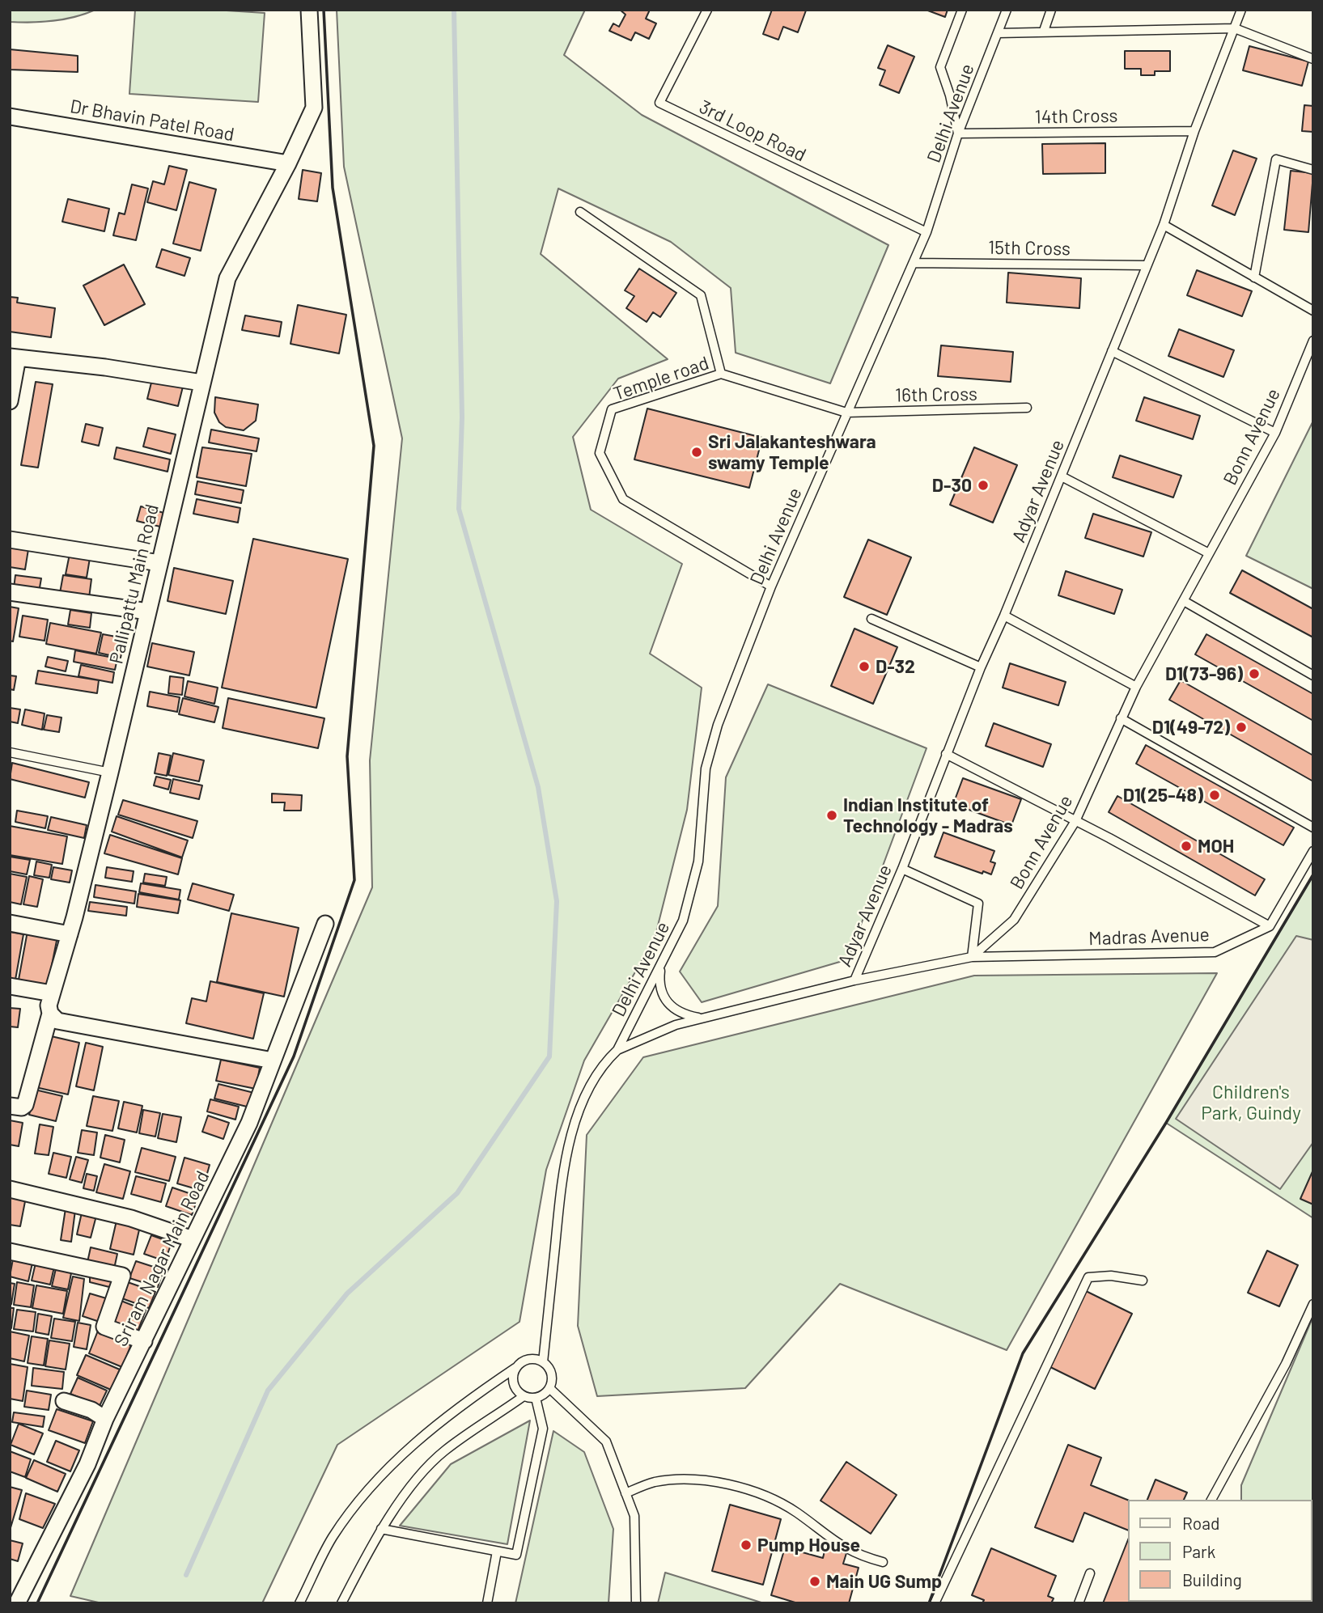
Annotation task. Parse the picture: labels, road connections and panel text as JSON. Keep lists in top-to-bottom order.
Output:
{
  "streets": {
    "street": ["Dr Bhavin Patel Road", "Pallipattu Main Road", "Sriram Nagar Main Road"],
    "lane": [
      "Delhi Avenue",
      "14th Cross",
      "3rd Loop Road",
      "15th Cross",
      "Temple road",
      "16th Cross",
      "Bonn Avenue",
      "Adyar Avenue",
      "Madras Avenue"
    ]
  },
  "crossings": [
    ["Delhi Avenue", "14th Cross"],
    ["Delhi Avenue", "3rd Loop Road"],
    ["Delhi Avenue", "15th Cross"],
    ["Delhi Avenue", "Temple road"],
    ["Delhi Avenue", "16th Cross"],
    ["14th Cross", "Adyar Avenue"],
    ["Dr Bhavin Patel Road", "Pallipattu Main Road"],
    ["15th Cross", "Adyar Avenue"],
    ["Temple road", "16th Cross"],
    ["Bonn Avenue", "Madras Avenue"]
  ],
  "parks": ["Children's Park, Guindy"],
  "places": [
    "Sri Jalakanteshwara swamy Temple",
    "D-30",
    "D-32",
    "D1(73-96)",
    "D1(49-72)",
    "D1(25-48)",
    "Indian Institute of Technology - Madras",
    "MOH",
    "Pump House",
    "Main UG Sump"
  ],
  "legend": ["Road", "Park", "Building"]
}
